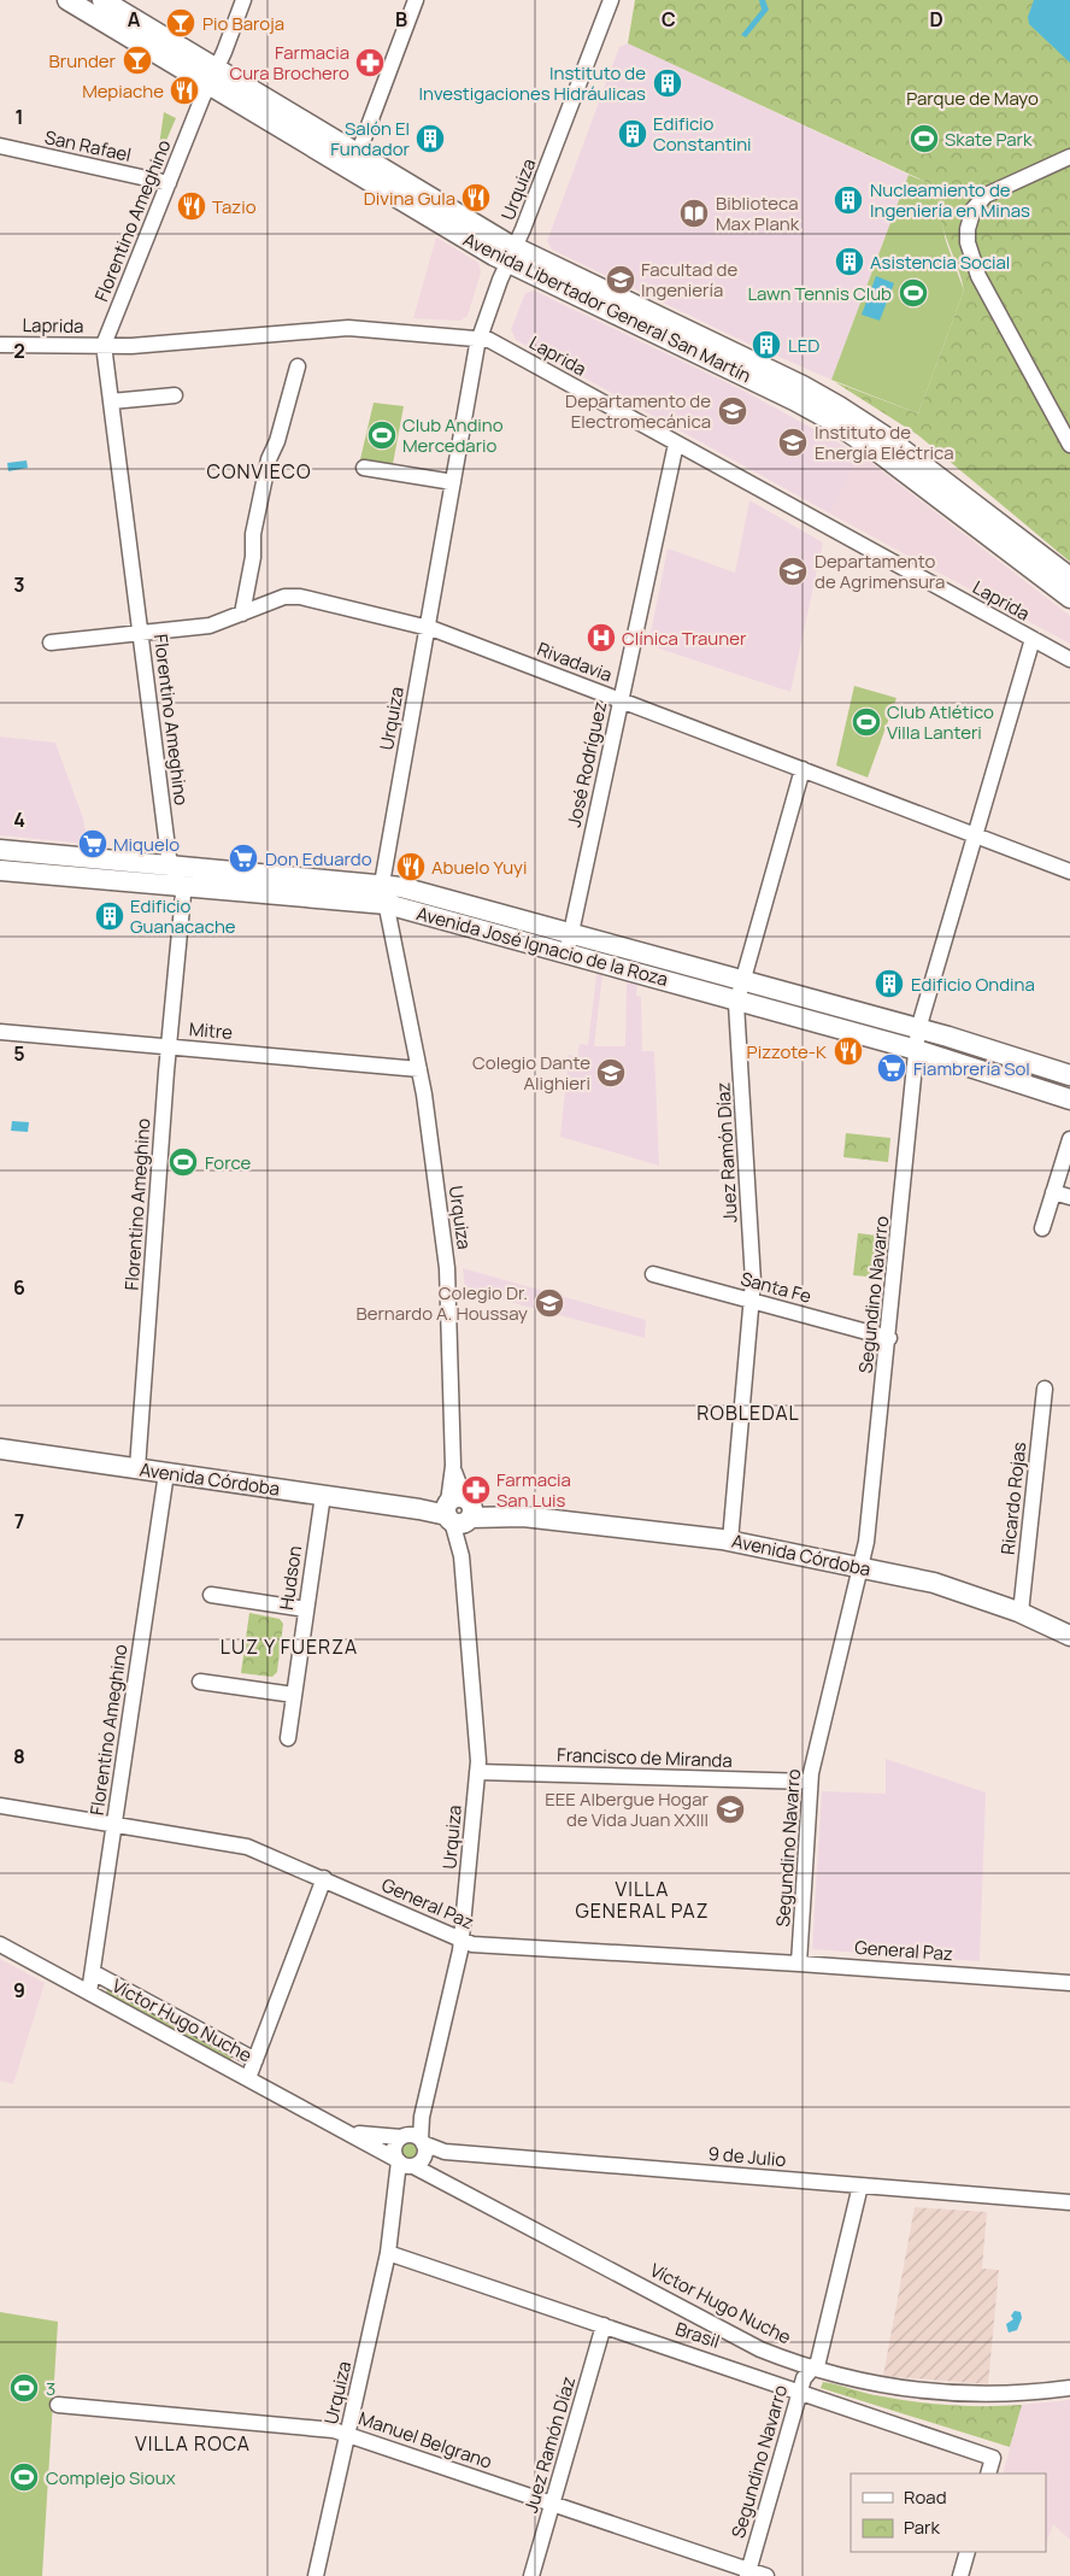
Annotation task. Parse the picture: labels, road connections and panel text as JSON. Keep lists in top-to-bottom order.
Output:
{
  "streets": {
    "main road": ["Avenida Libertador General San Martín", "Avenida José Ignacio de la Roza", "Avenida Córdoba"],
    "street": [
      "San Rafael",
      "Urquiza",
      "Florentino Ameghino",
      "Laprida",
      "Rivadavia",
      "José Rodríguez",
      "Mitre",
      "Juez Ramón Díaz",
      "Santa Fe",
      "Segundino Navarro",
      "Ricardo Rojas",
      "Hudson",
      "Francisco de Miranda",
      "General Paz",
      "Víctor Hugo Nuche",
      "9 de Julio",
      "Brasil",
      "Manuel Belgrano"
    ]
  },
  "crossings": [
    ["San Rafael", "Florentino Ameghino"],
    ["Urquiza", "Avenida Libertador General San Martín"],
    ["Urquiza", "Laprida"],
    ["Urquiza", "Rivadavia"],
    ["Urquiza", "Avenida José Ignacio de la Roza"],
    ["Urquiza", "Mitre"],
    ["Urquiza", "Avenida Córdoba"],
    ["Urquiza", "Francisco de Miranda"],
    ["Urquiza", "General Paz"],
    ["Urquiza", "Víctor Hugo Nuche"],
    ["Urquiza", "9 de Julio"],
    ["Urquiza", "Brasil"],
    ["Urquiza", "Manuel Belgrano"],
    ["Florentino Ameghino", "Avenida Libertador General San Martín"],
    ["Florentino Ameghino", "Laprida"],
    ["Florentino Ameghino", "Rivadavia"],
    ["Florentino Ameghino", "Avenida José Ignacio de la Roza"],
    ["Florentino Ameghino", "Mitre"],
    ["Florentino Ameghino", "Avenida Córdoba"],
    ["Florentino Ameghino", "General Paz"],
    ["Florentino Ameghino", "Víctor Hugo Nuche"],
    ["Laprida", "José Rodríguez"],
    ["Laprida", "Segundino Navarro"],
    ["Rivadavia", "José Rodríguez"],
    ["Rivadavia", "Juez Ramón Díaz"],
    ["Rivadavia", "Segundino Navarro"],
    ["José Rodríguez", "Avenida José Ignacio de la Roza"],
    ["Avenida José Ignacio de la Roza", "Juez Ramón Díaz"],
    ["Avenida José Ignacio de la Roza", "Segundino Navarro"],
    ["Juez Ramón Díaz", "Santa Fe"],
    ["Juez Ramón Díaz", "Avenida Córdoba"],
    ["Juez Ramón Díaz", "Brasil"],
    ["Juez Ramón Díaz", "Manuel Belgrano"],
    ["Santa Fe", "Segundino Navarro"],
    ["Segundino Navarro", "Avenida Córdoba"],
    ["Segundino Navarro", "Francisco de Miranda"],
    ["Segundino Navarro", "General Paz"],
    ["Segundino Navarro", "Víctor Hugo Nuche"],
    ["Segundino Navarro", "9 de Julio"],
    ["Segundino Navarro", "Brasil"],
    ["Segundino Navarro", "Manuel Belgrano"],
    ["Avenida Córdoba", "Ricardo Rojas"],
    ["Avenida Córdoba", "Hudson"],
    ["Víctor Hugo Nuche", "9 de Julio"]
  ],
  "districts": [
    "CONVIECO",
    "ROBLEDAL",
    "LUZ Y FUERZA",
    "VILLA GENERAL PAZ",
    "VILLA ROCA"
  ],
  "parks": ["Parque de Mayo"],
  "places": {
    "bar": ["Pio Baroja", "Brunder"],
    "pharmacy": ["Farmacia Cura Brochero", "Farmacia San Luis"],
    "building": [
      "Instituto de Investigaciones Hidráulicas",
      "Edificio Constantini",
      "Salón El Fundador",
      "Nucleamiento de Ingeniería en Minas",
      "Asistencia Social",
      "LED",
      "Edificio Guanacache",
      "Edificio Ondina"
    ],
    "restaurant": [
      "Mepiache",
      "Divina Gula",
      "Tazio",
      "Abuelo Yuyi",
      "Pizzote-K"
    ],
    "sports": [
      "Skate Park",
      "Lawn Tennis Club",
      "Club Andino Mercedario",
      "Club Atlético Villa Lanteri",
      "Force",
      "3",
      "Complejo Sioux"
    ],
    "library": ["Biblioteca Max Plank"],
    "school or university": [
      "Facultad de Ingeniería",
      "Departamento de Electromecánica",
      "Instituto de Energía Eléctrica",
      "Departamento de Agrimensura",
      "Colegio Dante Alighieri",
      "Colegio Dr. Bernardo A. Houssay",
      "EEE Albergue Hogar de Vida Juan XXIII"
    ],
    "hospital": ["Clínica Trauner"],
    "supermarket": ["Miquelo", "Don Eduardo", "Fiambrería Sol"]
  },
  "legend": ["Road", "Park"],
  "grid": {
    "columns": [
      "A",
      "B",
      "C",
      "D"
    ],
    "rows": [
      "1",
      "2",
      "3",
      "4",
      "5",
      "6",
      "7",
      "8",
      "9"
    ]
  }
}
